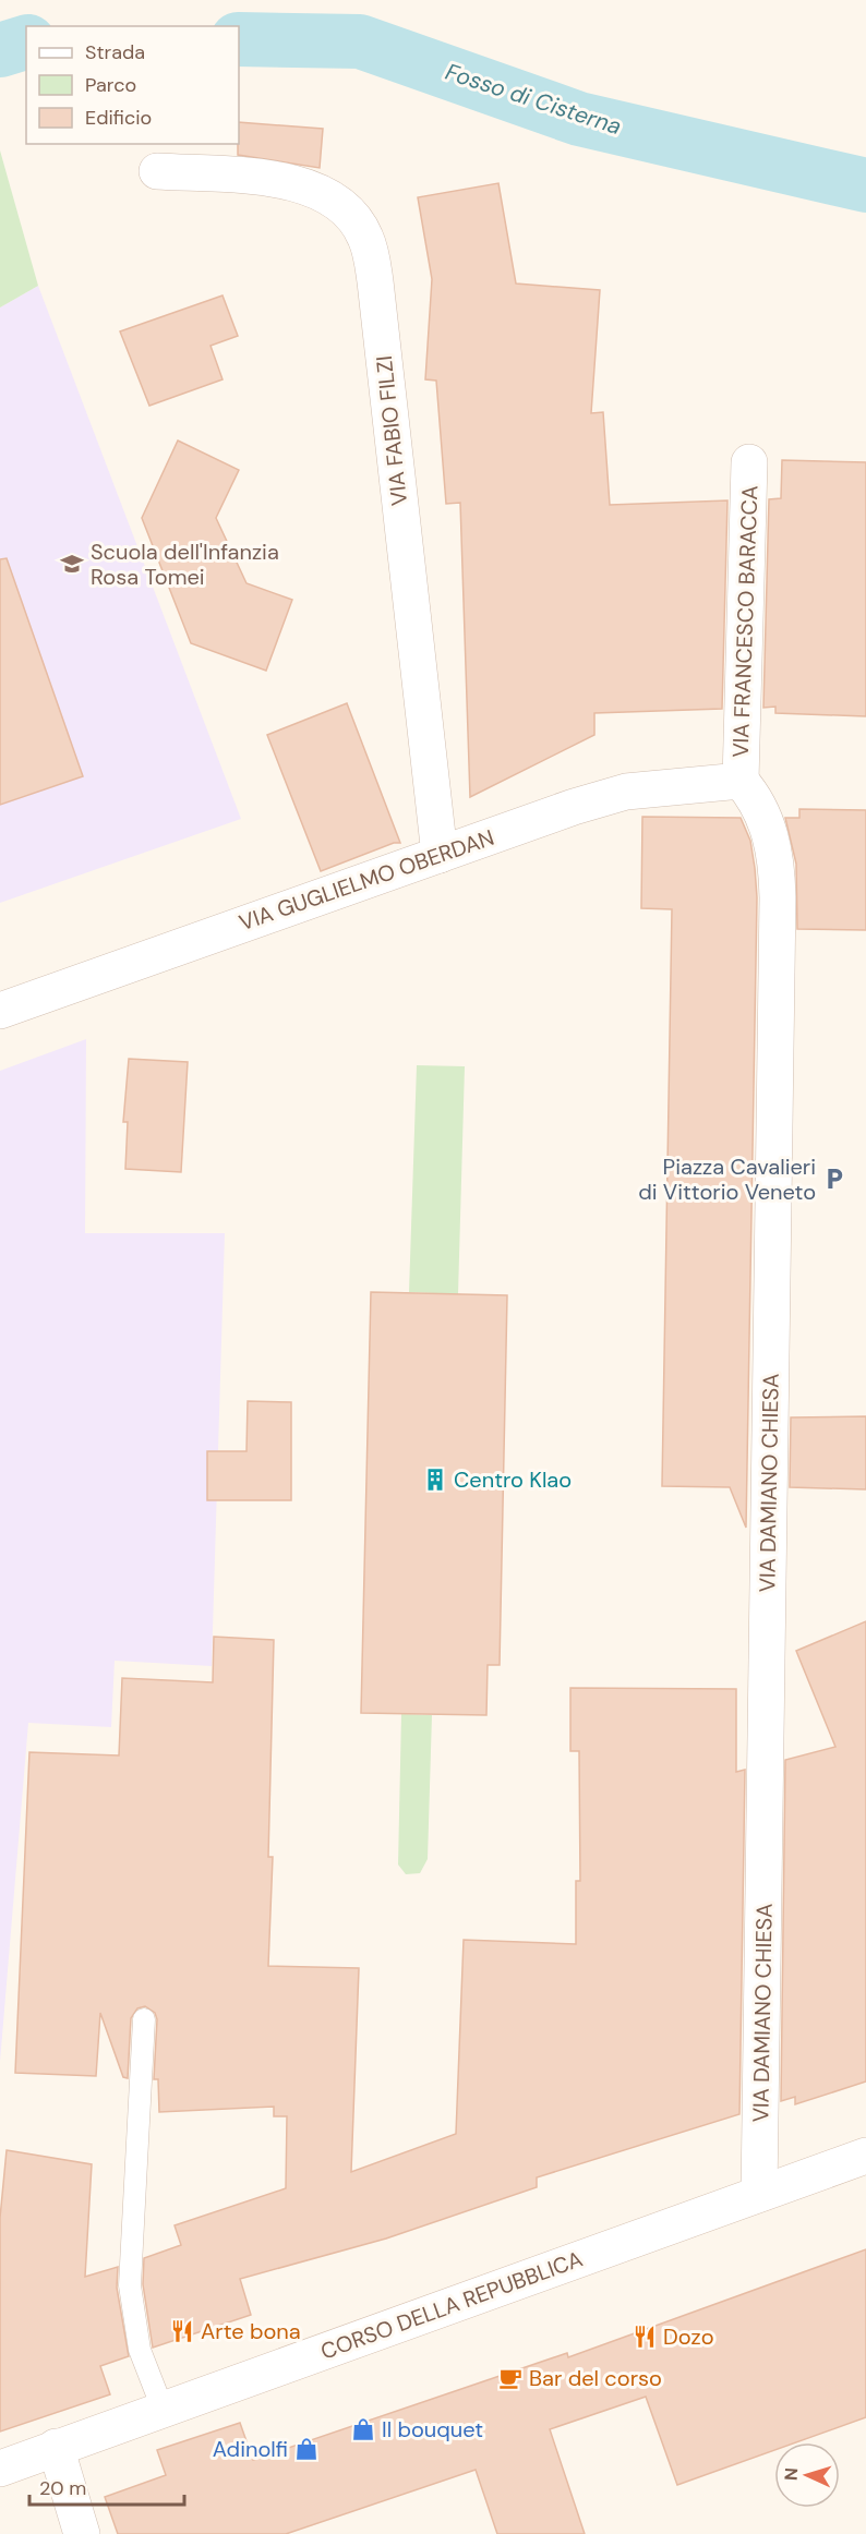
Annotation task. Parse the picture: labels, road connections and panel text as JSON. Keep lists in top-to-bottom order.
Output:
{
  "streets": {
    "street": [
      "VIA FABIO FILZI",
      "VIA FRANCESCO BARACCA",
      "VIA GUGLIELMO OBERDAN",
      "VIA DAMIANO CHIESA",
      "CORSO DELLA REPUBBLICA"
    ]
  },
  "crossings": [
    ["VIA FABIO FILZI", "VIA GUGLIELMO OBERDAN"],
    ["VIA FRANCESCO BARACCA", "VIA GUGLIELMO OBERDAN"],
    ["VIA FRANCESCO BARACCA", "VIA DAMIANO CHIESA"],
    ["VIA GUGLIELMO OBERDAN", "VIA DAMIANO CHIESA"],
    ["VIA DAMIANO CHIESA", "CORSO DELLA REPUBBLICA"]
  ],
  "water": ["Fosso di Cisterna"],
  "places": {
    "school or university": ["Scuola dell'Infanzia Rosa Tomei"],
    "parking": ["Piazza Cavalieri di Vittorio Veneto"],
    "building": ["Centro Klao"],
    "restaurant": ["Arte bona", "Dozo"],
    "cafe": ["Bar del corso"],
    "shop": ["Il bouquet", "Adinolfi"]
  },
  "legend": ["Strada", "Parco", "Edificio"],
  "scale_bar": "20 m",
  "north": "left"
}
